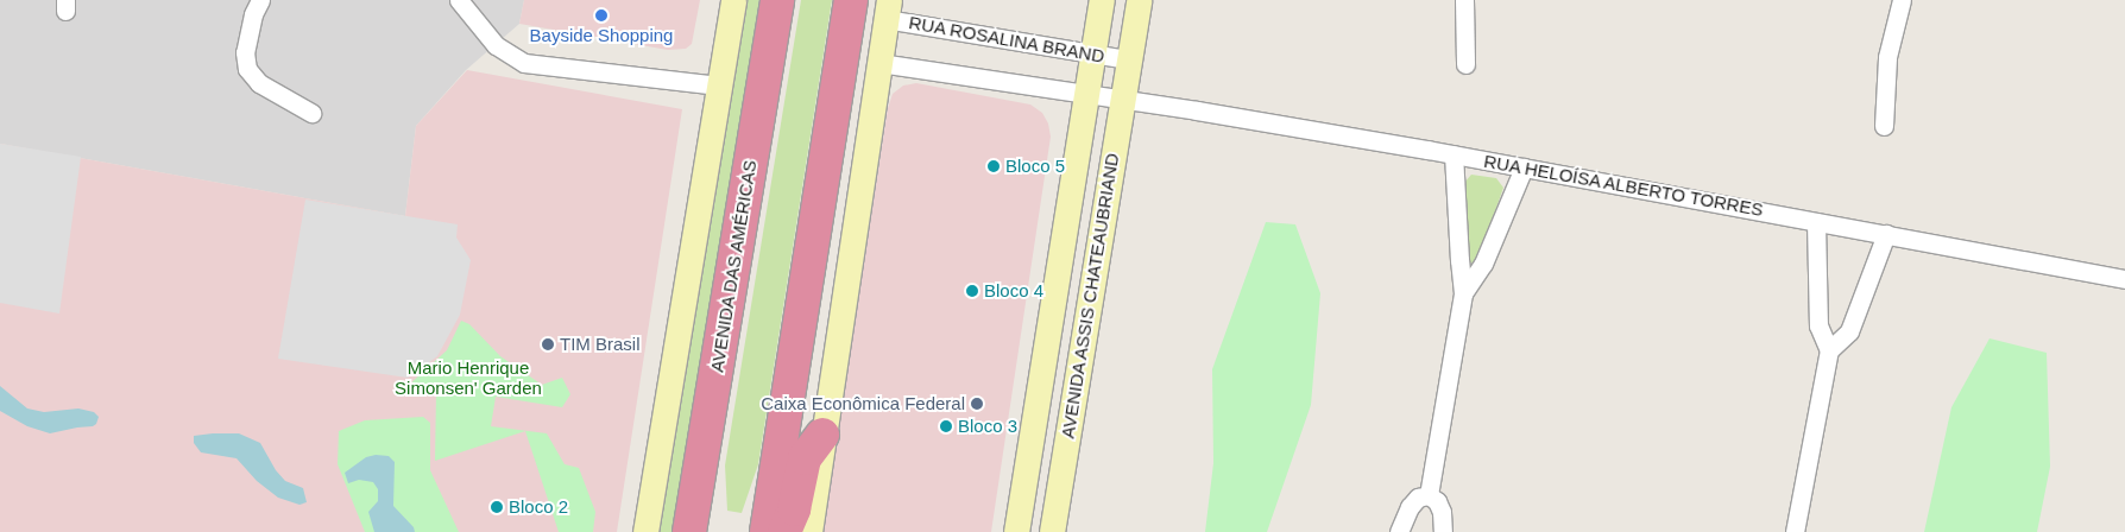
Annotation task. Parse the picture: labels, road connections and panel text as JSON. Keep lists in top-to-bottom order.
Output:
{
  "streets": {
    "highway": ["AVENIDA DAS AMÉRICAS"],
    "street": ["RUA ROSALINA BRAND", "RUA HELOÍSA ALBERTO TORRES", "AVENIDA ASSIS CHATEAUBRIAND"]
  },
  "crossings": [
    ["RUA ROSALINA BRAND", "AVENIDA ASSIS CHATEAUBRIAND"],
    ["RUA HELOÍSA ALBERTO TORRES", "AVENIDA ASSIS CHATEAUBRIAND"]
  ],
  "parks": ["Mario Henrique Simonsen' Garden"],
  "places": [
    "Bayside Shopping",
    "Bloco 5",
    "Bloco 4",
    "TIM Brasil",
    "Caixa Econômica Federal",
    "Bloco 3",
    "Bloco 2"
  ]
}
